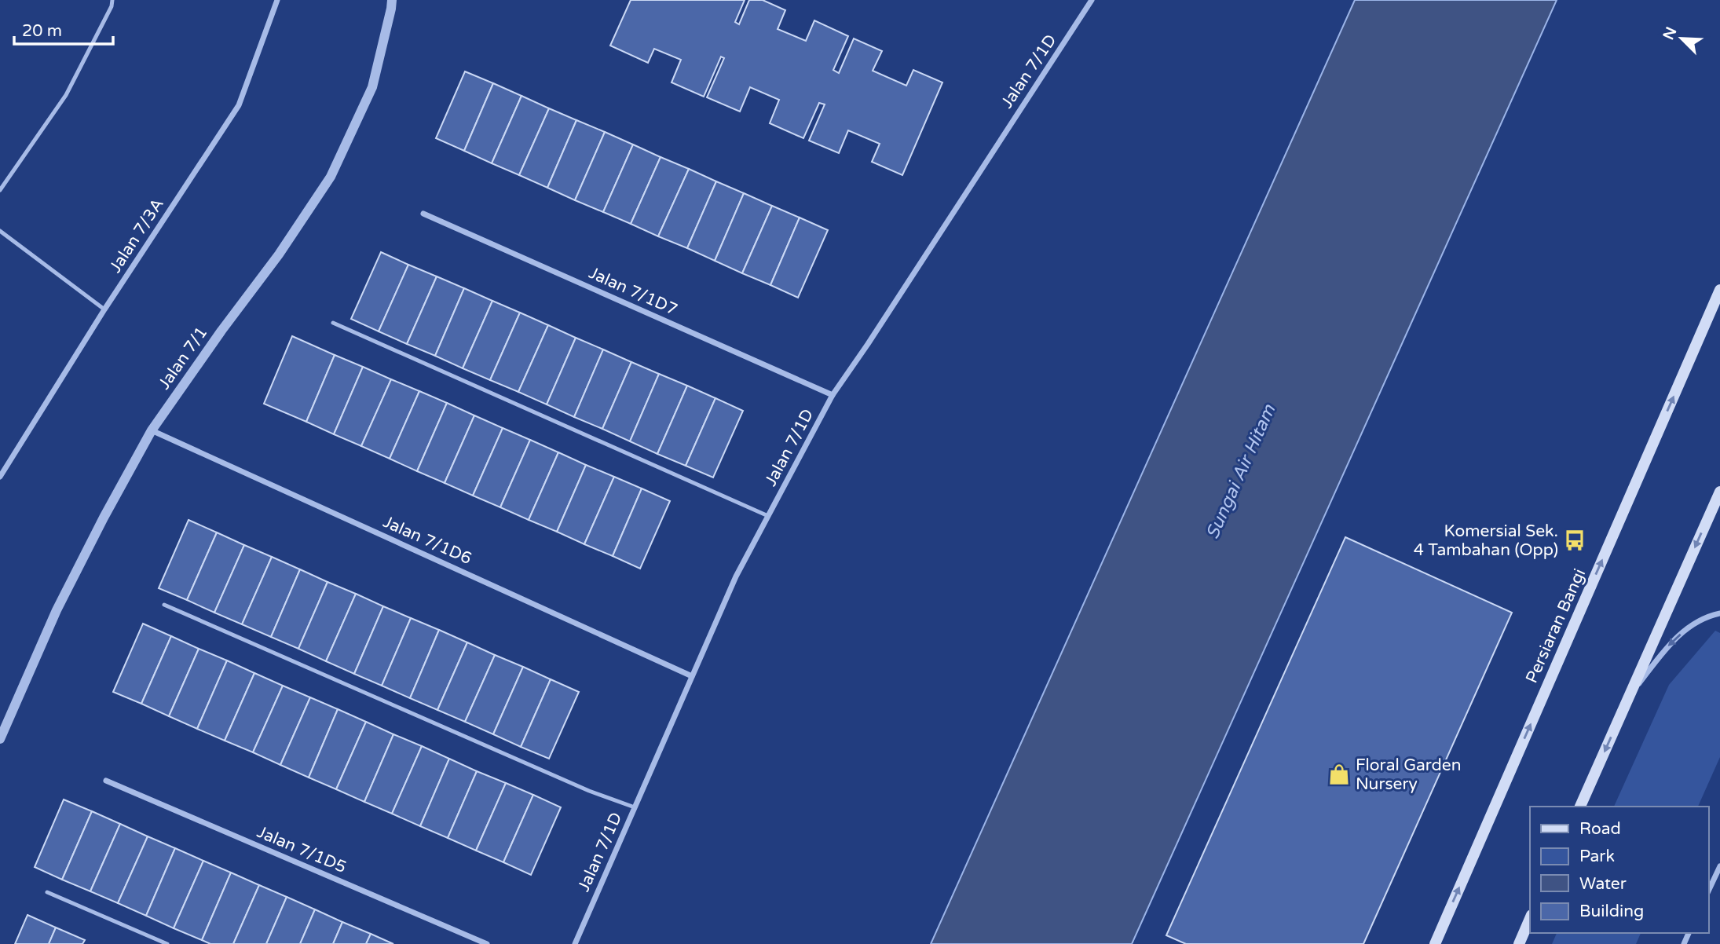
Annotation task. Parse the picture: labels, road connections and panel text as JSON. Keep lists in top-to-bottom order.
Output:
{
  "streets": {
    "main road": ["Persiaran Bangi"],
    "street": [
      "Jalan 7/1D",
      "Jalan 7/3A",
      "Jalan 7/1D7",
      "Jalan 7/1",
      "Jalan 7/1D6",
      "Jalan 7/1D5"
    ]
  },
  "crossings": [
    ["Jalan 7/1D", "Jalan 7/1D7"],
    ["Jalan 7/1D", "Jalan 7/1D6"],
    ["Jalan 7/1", "Jalan 7/1D6"]
  ],
  "water": ["Sungai Air Hitam"],
  "places": {
    "bus stop": ["Komersial Sek. 4 Tambahan (Opp)"],
    "shop": ["Floral Garden Nursery"]
  },
  "legend": [
    "Road",
    "Park",
    "Water",
    "Building"
  ],
  "scale_bar": "20 m",
  "north": "top left"
}
